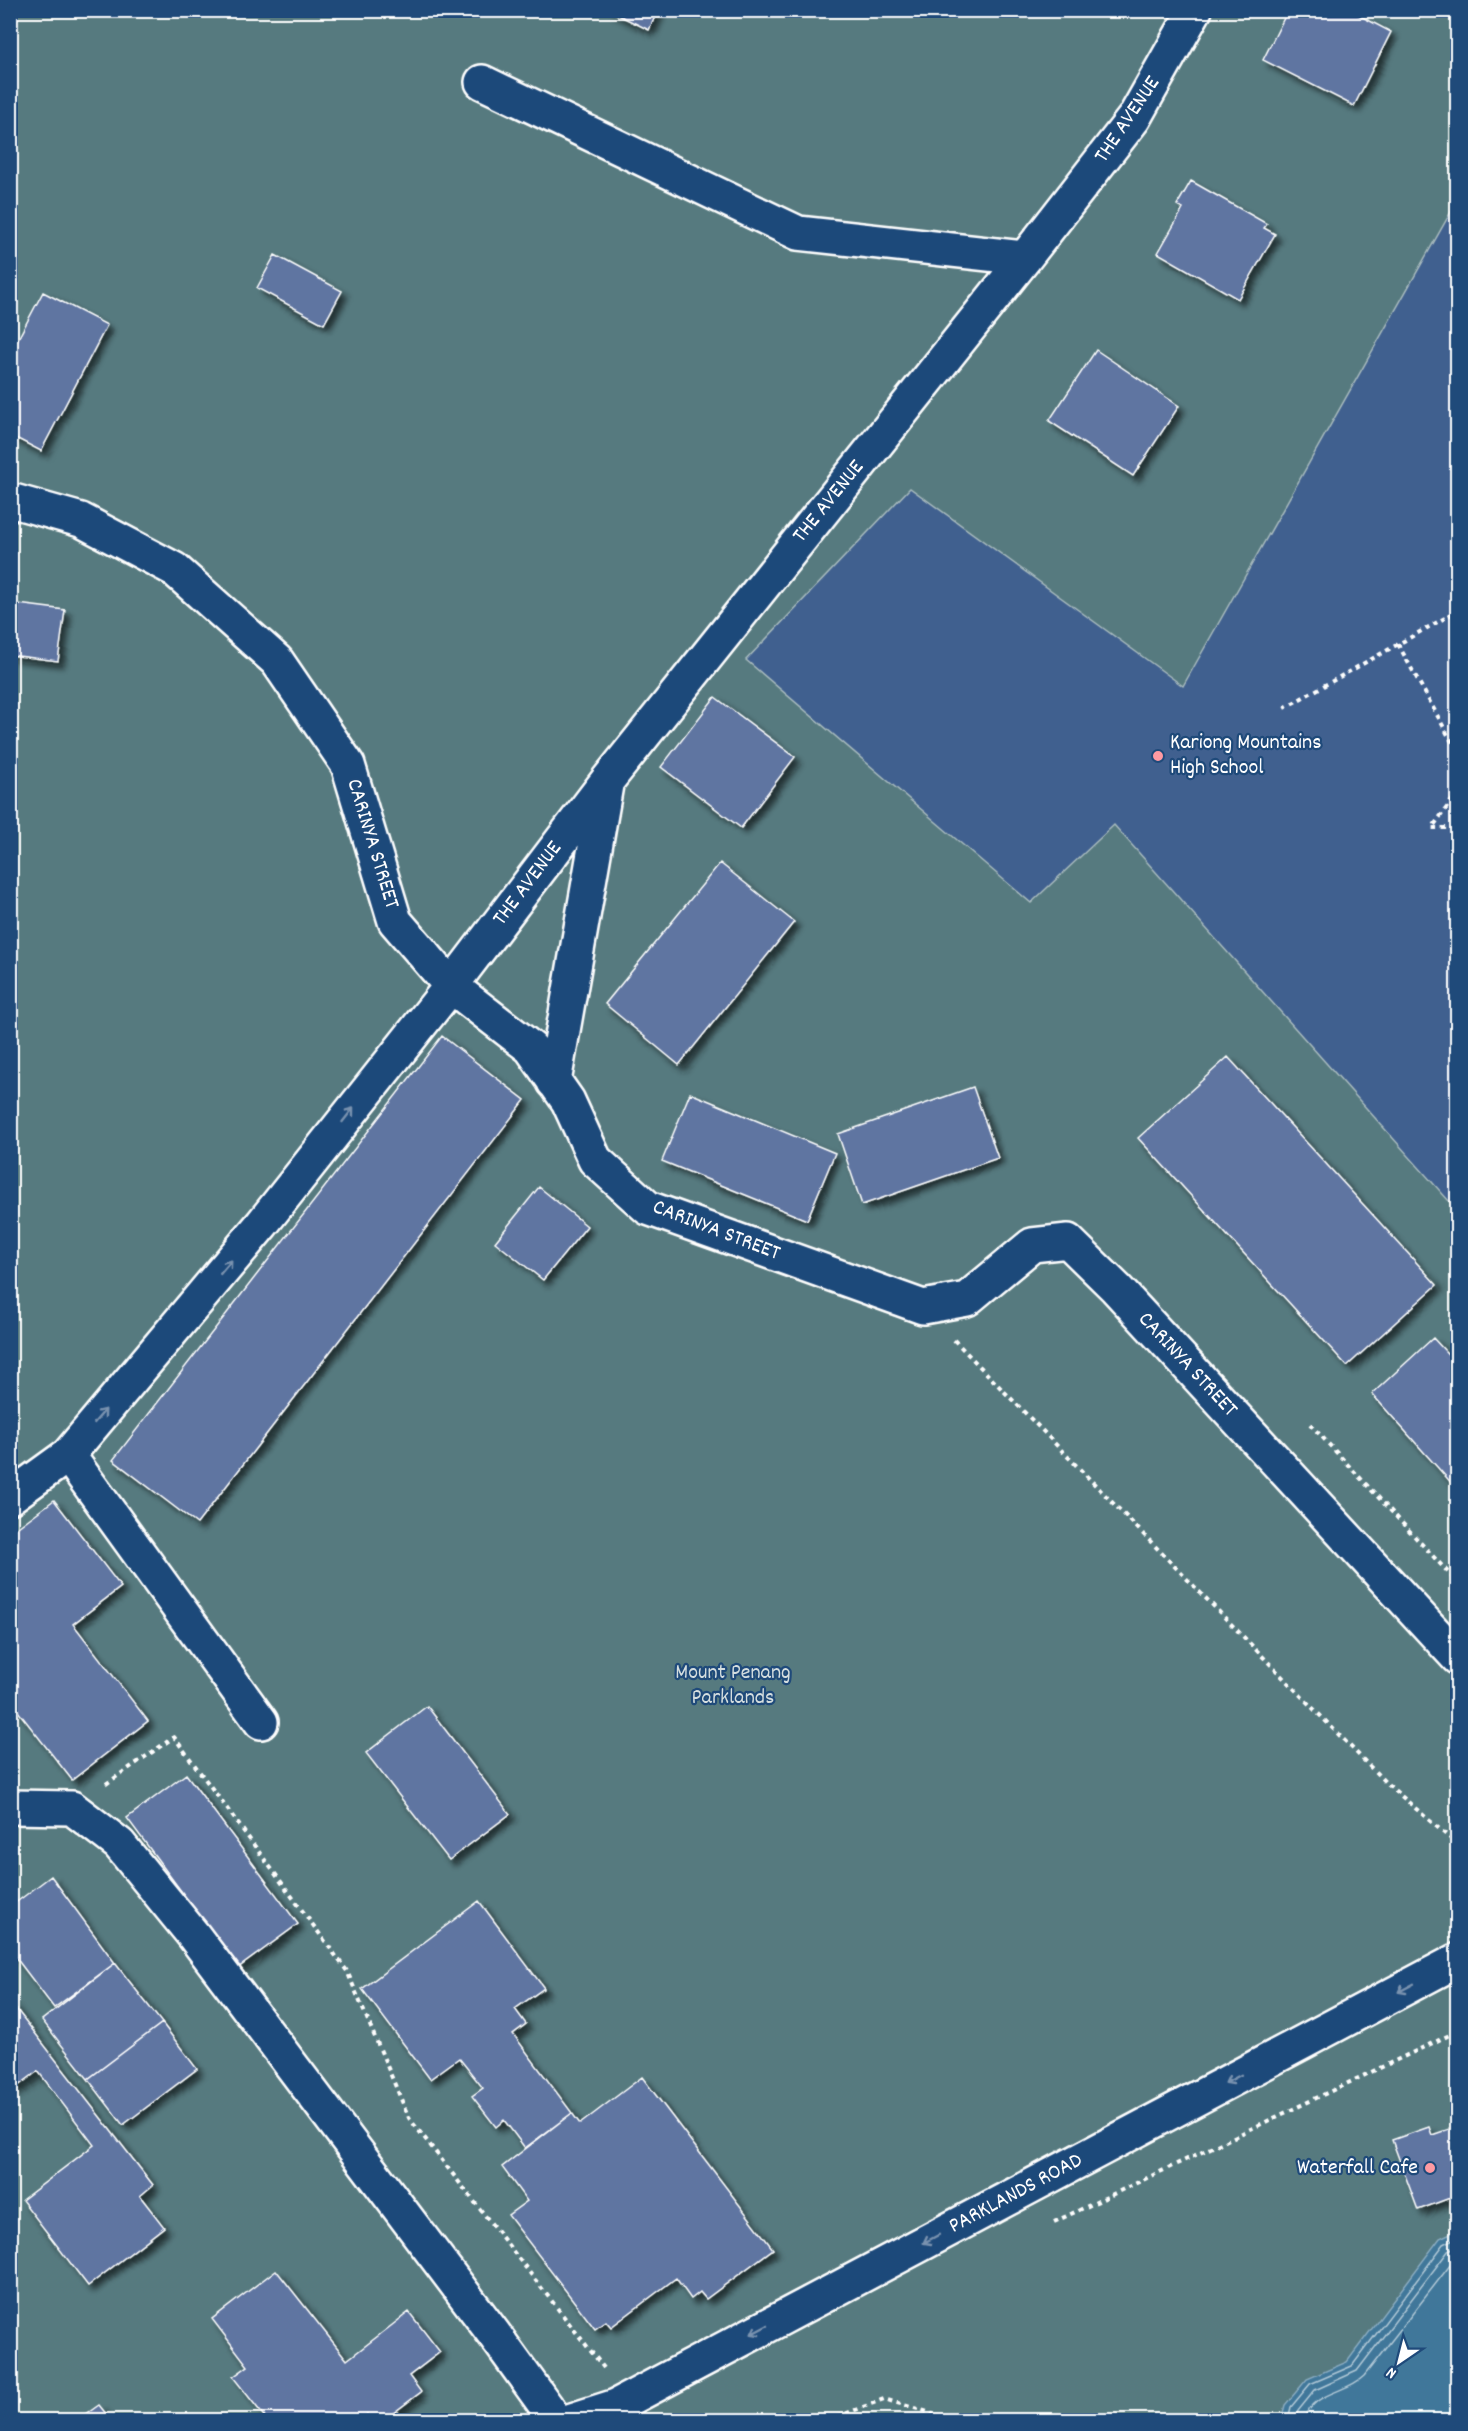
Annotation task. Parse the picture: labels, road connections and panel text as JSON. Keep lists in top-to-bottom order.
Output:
{
  "streets": {
    "street": ["THE AVENUE", "CARINYA STREET", "PARKLANDS ROAD"]
  },
  "crossings": [
    ["THE AVENUE", "CARINYA STREET"]
  ],
  "one_way": ["PARKLANDS ROAD"],
  "parks": ["Mount Penang Parklands"],
  "places": ["Kariong Mountains High School", "Waterfall Cafe"],
  "north": "bottom left"
}
